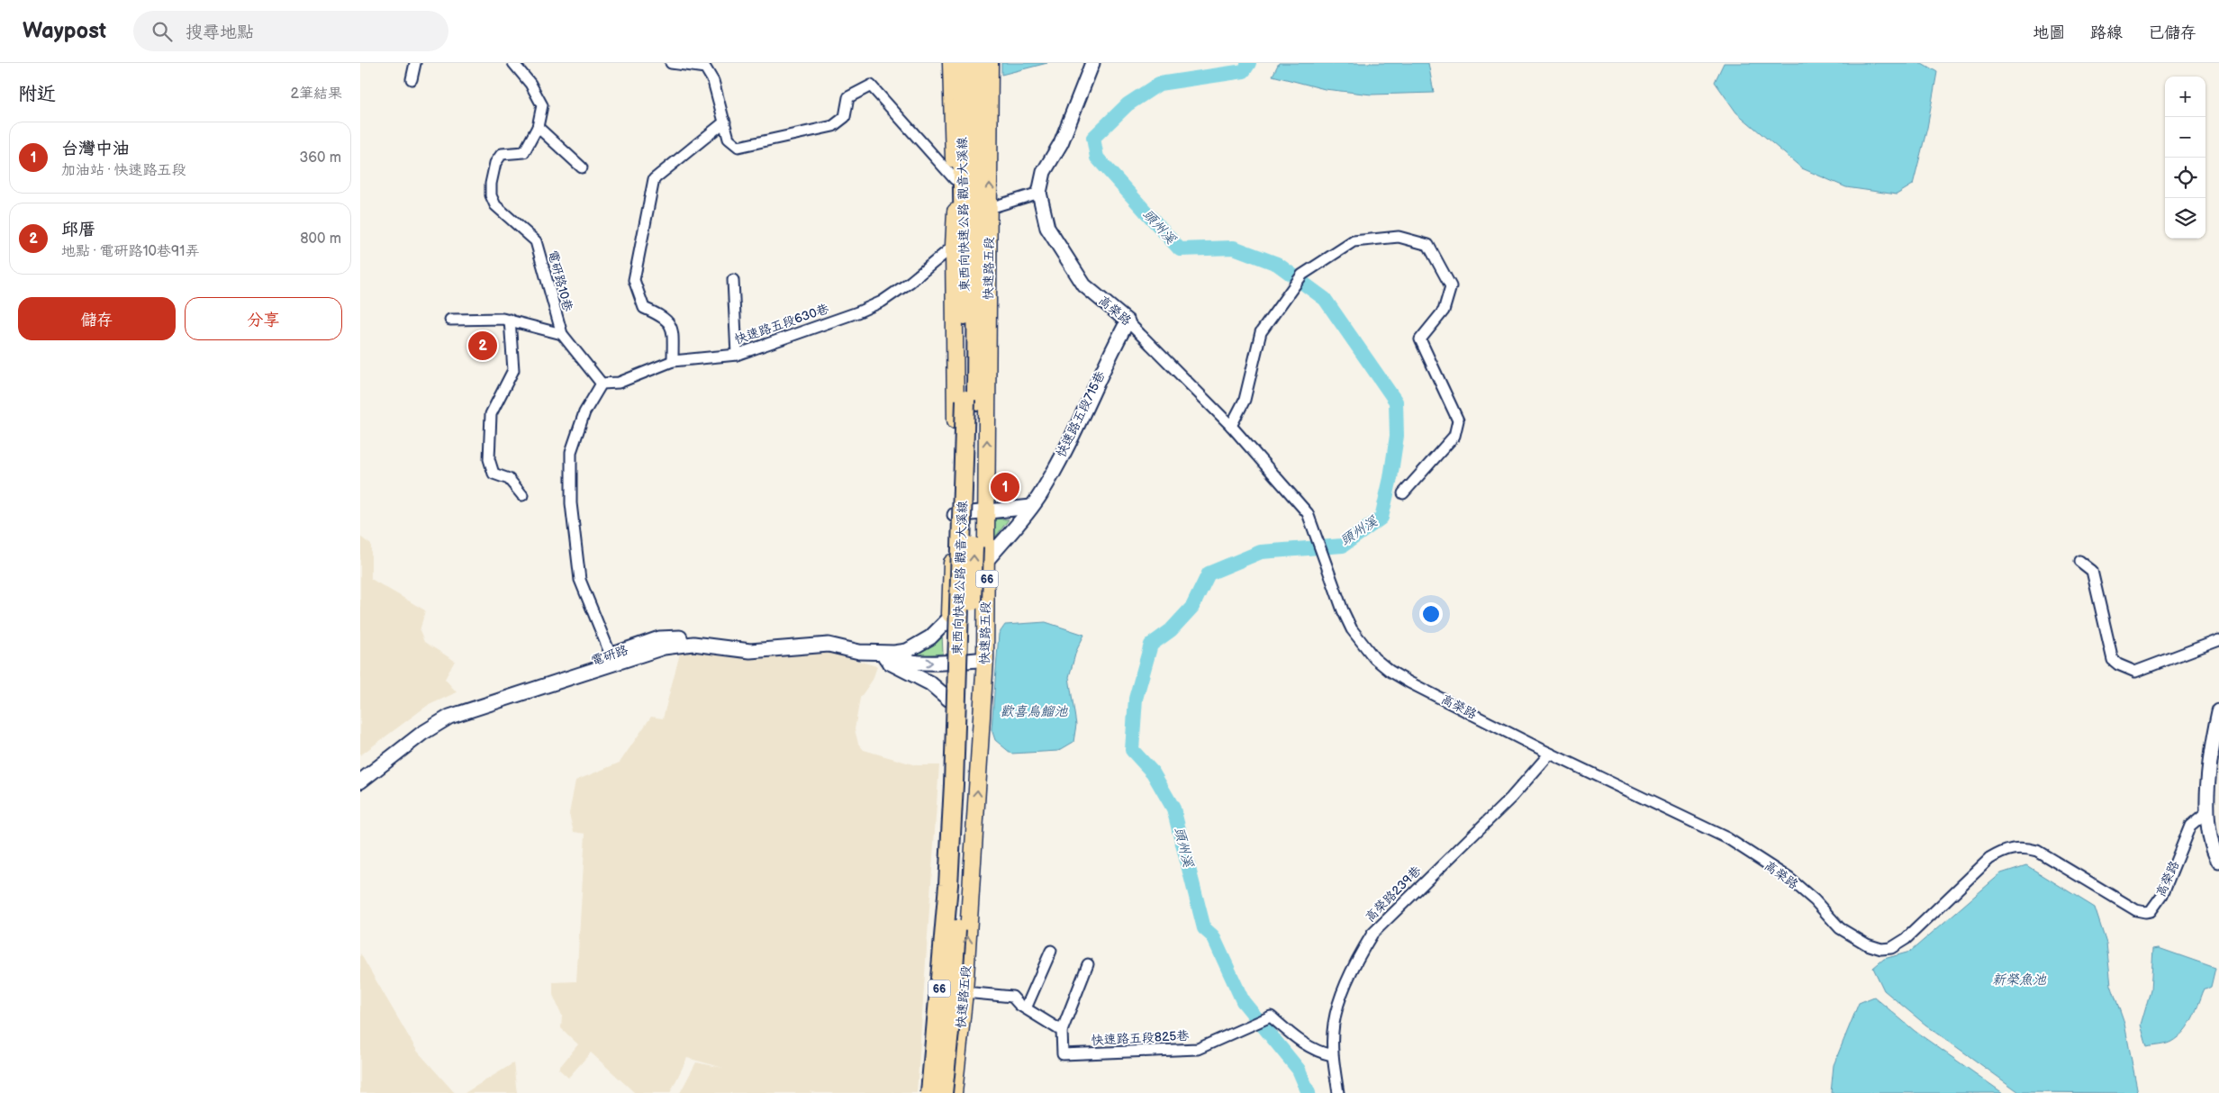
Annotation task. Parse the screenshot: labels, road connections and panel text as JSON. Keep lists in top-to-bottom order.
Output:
{
  "streets": {
    "highway": ["東西向快速公路 觀音大溪線", "66"],
    "main road": ["快速路五段"],
    "street": [
      "電研路10巷",
      "高榮路",
      "快速路五段630巷",
      "快速路五段715巷",
      "電研路",
      "高榮路239巷",
      "快速路五段825巷"
    ]
  },
  "crossings": [
    ["快速路五段", "快速路五段715巷"],
    ["快速路五段", "電研路"],
    ["電研路10巷", "快速路五段630巷"],
    ["高榮路", "快速路五段715巷"],
    ["高榮路", "高榮路239巷"],
    ["快速路五段630巷", "66"],
    ["66", "電研路"],
    ["高榮路239巷", "快速路五段825巷"]
  ],
  "water": ["頭州溪", "歡喜烏鰡池", "新榮魚池"],
  "page": {
    "header": "Waypost",
    "search": "搜尋地點",
    "nav": ["地圖", "路線", "已儲存"],
    "heading": ["附近", "2筆結果"],
    "map_buttons": ["+", "−"],
    "list": [
      {
        "mark": "1",
        "name": "台灣中油",
        "note": "加油站 · 快速路五段",
        "value": "360 m"
      },
      {
        "mark": "2",
        "name": "邱厝",
        "note": "地點 · 電研路10巷91弄",
        "value": "800 m"
      }
    ],
    "buttons": ["儲存", "分享"],
    "pins": ["2", "1"]
  }
}
